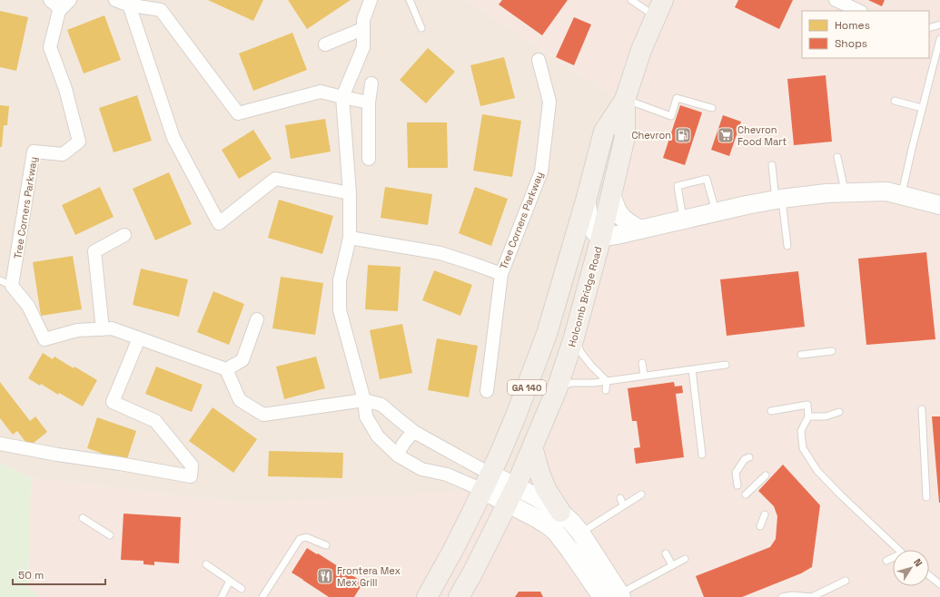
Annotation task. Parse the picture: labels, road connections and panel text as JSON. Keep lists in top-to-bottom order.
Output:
{
  "streets": {
    "main road": ["Holcomb Bridge Road", "GA 140"],
    "street": ["Tree Corners Parkway"]
  },
  "crossings": [
    ["Holcomb Bridge Road", "GA 140"]
  ],
  "places": {
    "fuel station": ["Chevron"],
    "supermarket": ["Chevron Food Mart"],
    "restaurant": ["Frontera Mex Mex Grill"]
  },
  "legend": ["Homes", "Shops"],
  "scale_bar": "50 m",
  "north": "top right"
}
